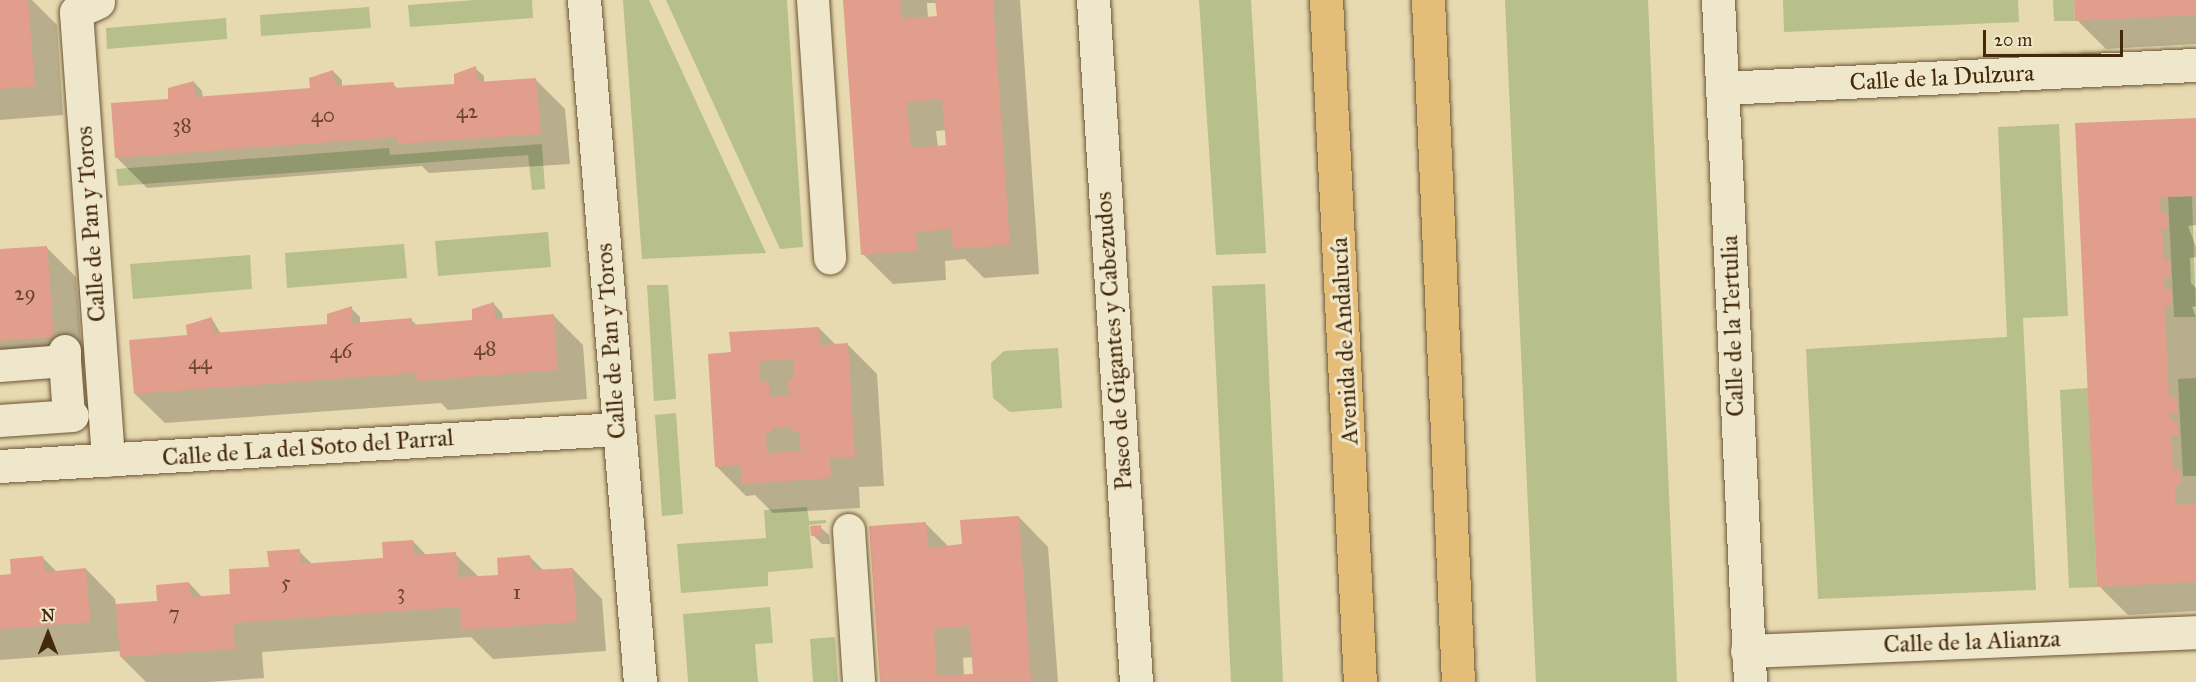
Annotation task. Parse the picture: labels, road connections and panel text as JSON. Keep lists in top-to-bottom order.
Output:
{
  "streets": {
    "main road": ["Avenida de Andalucía"],
    "street": [
      "Calle de la Dulzura",
      "Calle de Pan y Toros",
      "Calle de la Tertulia",
      "Paseo de Gigantes y Cabezudos",
      "Calle de La del Soto del Parral",
      "Calle de la Alianza"
    ]
  },
  "crossings": [
    ["Calle de la Dulzura", "Calle de la Tertulia"],
    ["Calle de Pan y Toros", "Calle de La del Soto del Parral"],
    ["Calle de la Tertulia", "Calle de la Alianza"]
  ],
  "house_numbers": [
    "42",
    "40",
    "38",
    "29",
    "48",
    "46",
    "44",
    "5",
    "3",
    "1",
    "7"
  ],
  "scale_bar": "20 m",
  "north": "top"
}
